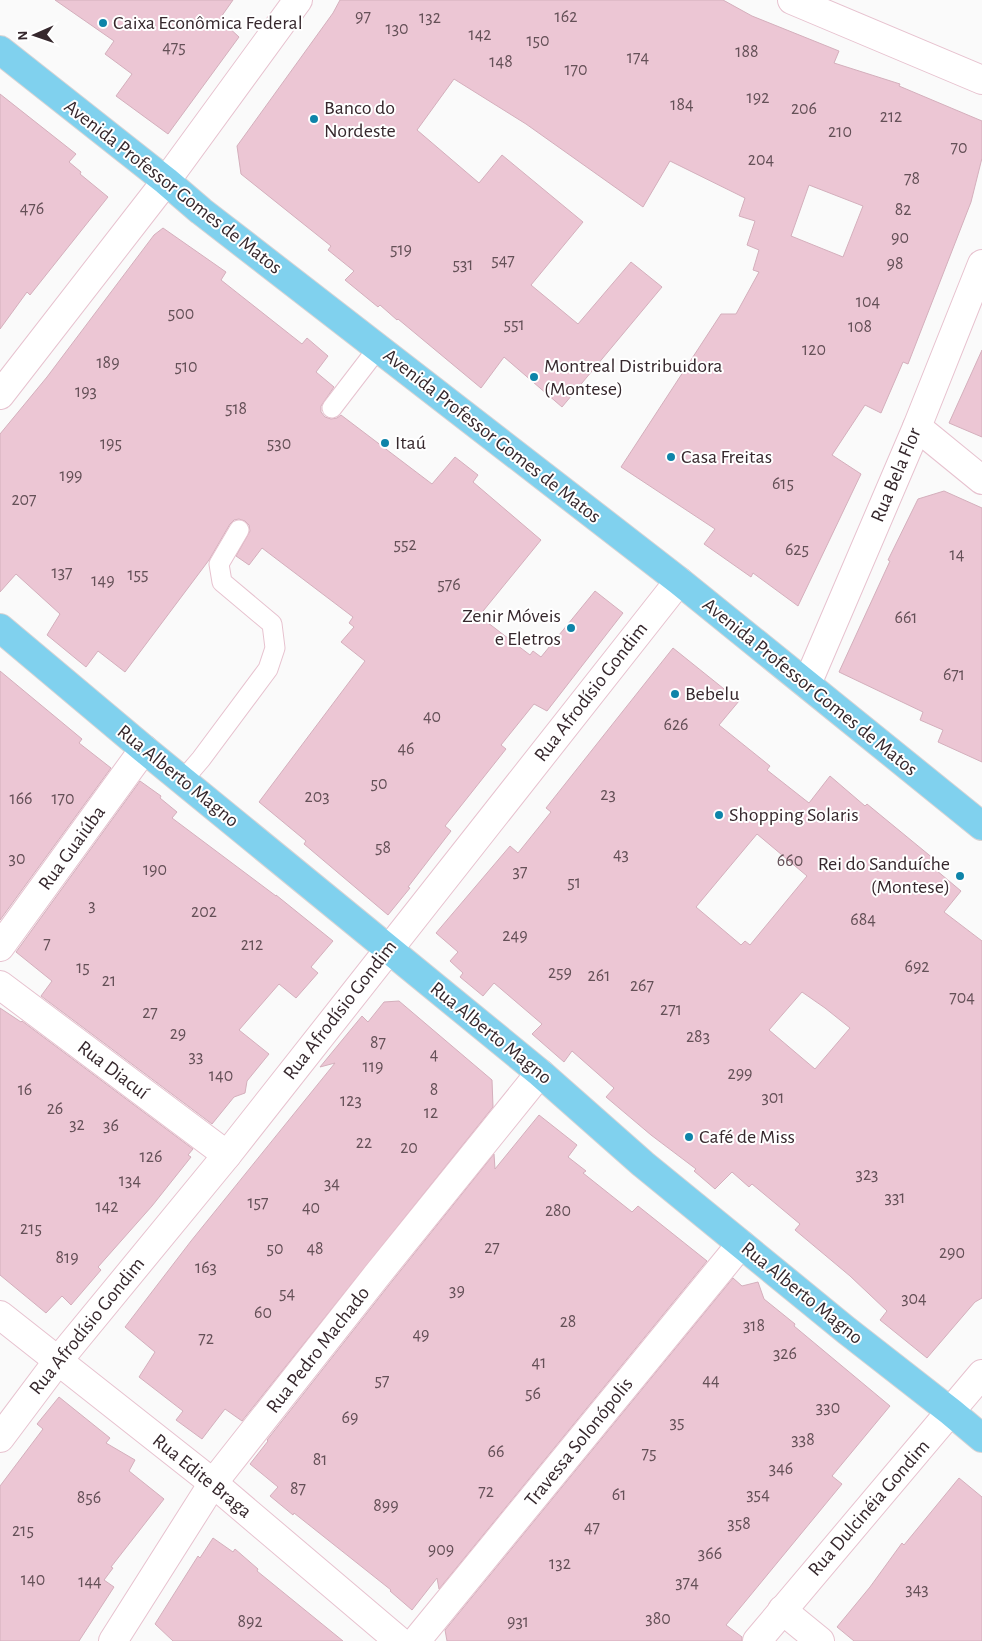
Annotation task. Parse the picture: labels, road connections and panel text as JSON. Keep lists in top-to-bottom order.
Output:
{
  "streets": {
    "main road": ["Avenida Professor Gomes de Matos", "Rua Alberto Magno"],
    "street": [
      "Rua Bela Flor",
      "Rua Afrodísio Gondim",
      "Rua Guaiúba",
      "Rua Diacuí",
      "Rua Pedro Machado",
      "Travessa Solonópolis",
      "Rua Edite Braga",
      "Rua Dulcinéia Gondim"
    ]
  },
  "crossings": [
    ["Avenida Professor Gomes de Matos", "Rua Bela Flor"],
    ["Avenida Professor Gomes de Matos", "Rua Afrodísio Gondim"],
    ["Rua Afrodísio Gondim", "Rua Alberto Magno"],
    ["Rua Afrodísio Gondim", "Rua Diacuí"],
    ["Rua Afrodísio Gondim", "Rua Edite Braga"],
    ["Rua Alberto Magno", "Rua Guaiúba"],
    ["Rua Alberto Magno", "Rua Pedro Machado"],
    ["Rua Alberto Magno", "Travessa Solonópolis"],
    ["Rua Alberto Magno", "Rua Dulcinéia Gondim"],
    ["Rua Pedro Machado", "Rua Edite Braga"]
  ],
  "places": [
    "Caixa Econômica Federal",
    "Banco do Nordeste",
    "Montreal Distribuidora (Montese)",
    "Itaú",
    "Casa Freitas",
    "Zenir Móveis e Eletros",
    "Bebelu",
    "Shopping Solaris",
    "Rei do Sanduíche (Montese)",
    "Café de Miss"
  ],
  "house_numbers": [
    "97",
    "162",
    "132",
    "130",
    "142",
    "150",
    "475",
    "188",
    "174",
    "148",
    "170",
    "192",
    "184",
    "206",
    "212",
    "210",
    "70",
    "204",
    "78",
    "476",
    "82",
    "90",
    "519",
    "547",
    "98",
    "531",
    "104",
    "500",
    "551",
    "108",
    "120",
    "189",
    "510",
    "193",
    "518",
    "195",
    "530",
    "199",
    "615",
    "207",
    "552",
    "625",
    "14",
    "137",
    "155",
    "149",
    "576",
    "661",
    "671",
    "40",
    "626",
    "46",
    "50",
    "23",
    "203",
    "166",
    "170",
    "58",
    "43",
    "30",
    "660",
    "190",
    "37",
    "51",
    "3",
    "202",
    "684",
    "249",
    "7",
    "212",
    "692",
    "15",
    "259",
    "261",
    "21",
    "267",
    "704",
    "271",
    "27",
    "29",
    "283",
    "87",
    "4",
    "33",
    "119",
    "299",
    "140",
    "16",
    "8",
    "301",
    "123",
    "26",
    "12",
    "32",
    "36",
    "22",
    "20",
    "126",
    "323",
    "134",
    "34",
    "331",
    "157",
    "142",
    "40",
    "280",
    "215",
    "27",
    "50",
    "48",
    "290",
    "819",
    "163",
    "39",
    "54",
    "304",
    "60",
    "28",
    "318",
    "49",
    "72",
    "326",
    "41",
    "57",
    "44",
    "56",
    "330",
    "69",
    "35",
    "338",
    "66",
    "75",
    "81",
    "346",
    "87",
    "72",
    "61",
    "354",
    "856",
    "899",
    "358",
    "47",
    "215",
    "909",
    "366",
    "132",
    "140",
    "144",
    "374",
    "343",
    "380",
    "892",
    "931"
  ],
  "north": "left"
}
